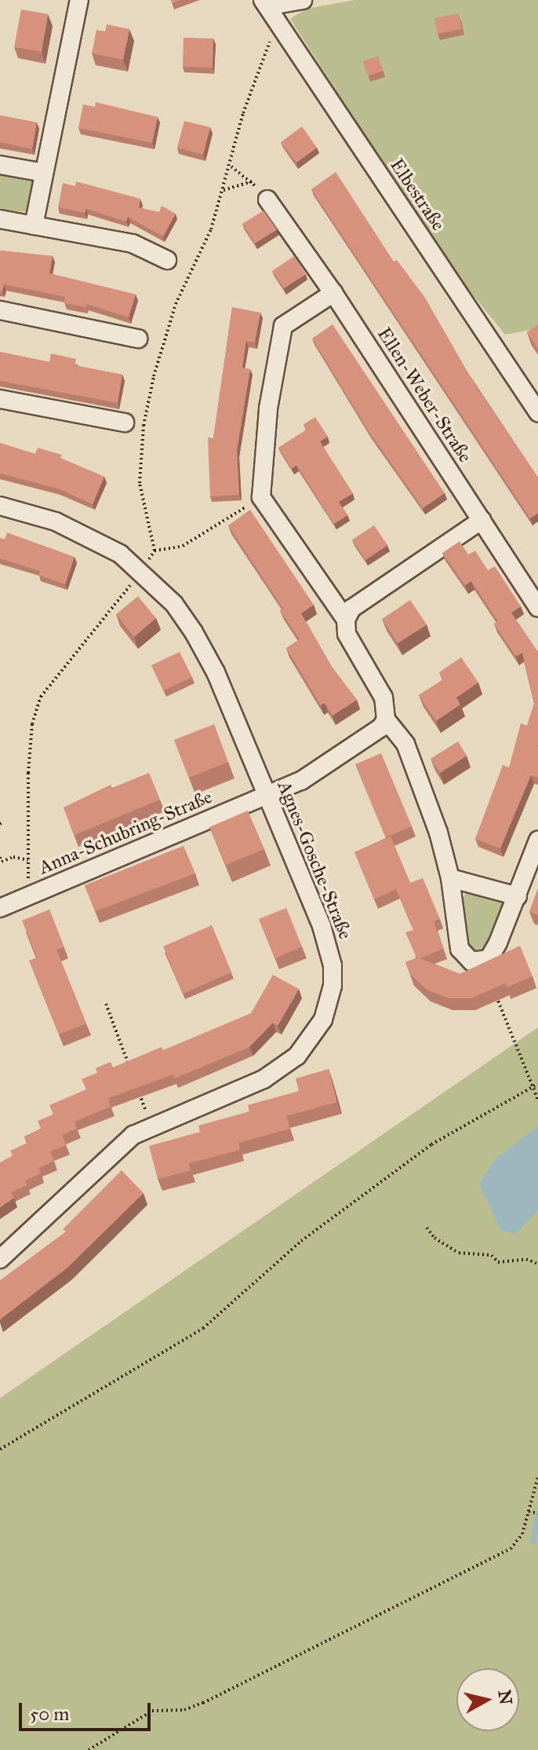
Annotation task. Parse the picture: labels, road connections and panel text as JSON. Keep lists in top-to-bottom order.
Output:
{
  "streets": {
    "street": [
      "Elbestraße",
      "Ellen-Weber-Straße",
      "Anna-Schubring-Straße",
      "Agnes-Gosche-Straße"
    ]
  },
  "crossings": [
    ["Anna-Schubring-Straße", "Agnes-Gosche-Straße"]
  ],
  "scale_bar": "50 m",
  "north": "right"
}
